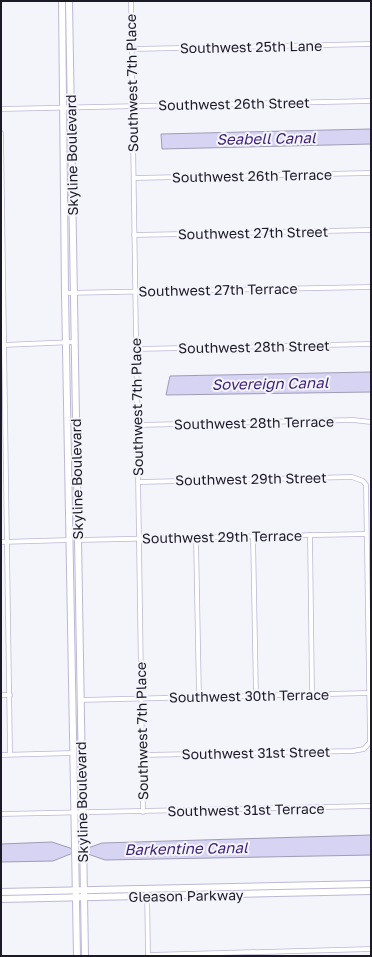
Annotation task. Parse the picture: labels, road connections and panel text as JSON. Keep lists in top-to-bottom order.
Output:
{
  "streets": {
    "street": [
      "Southwest 25th Lane",
      "Southwest 7th Place",
      "Southwest 26th Street",
      "Skyline Boulevard",
      "Southwest 26th Terrace",
      "Southwest 27th Street",
      "Southwest 27th Terrace",
      "Southwest 28th Street",
      "Southwest 28th Terrace",
      "Southwest 29th Street",
      "Southwest 29th Terrace",
      "Southwest 30th Terrace",
      "Southwest 31st Street",
      "Southwest 31st Terrace",
      "Gleason Parkway"
    ]
  },
  "crossings": [
    ["Southwest 25th Lane", "Southwest 7th Place"],
    ["Southwest 7th Place", "Southwest 26th Street"],
    ["Southwest 7th Place", "Southwest 26th Terrace"],
    ["Southwest 7th Place", "Southwest 27th Street"],
    ["Southwest 7th Place", "Southwest 27th Terrace"],
    ["Southwest 7th Place", "Southwest 28th Street"],
    ["Southwest 7th Place", "Southwest 28th Terrace"],
    ["Southwest 7th Place", "Southwest 29th Street"],
    ["Southwest 7th Place", "Southwest 29th Terrace"],
    ["Southwest 7th Place", "Southwest 30th Terrace"],
    ["Southwest 7th Place", "Southwest 31st Street"],
    ["Southwest 7th Place", "Southwest 31st Terrace"],
    ["Southwest 26th Street", "Skyline Boulevard"],
    ["Skyline Boulevard", "Southwest 27th Terrace"],
    ["Skyline Boulevard", "Southwest 29th Terrace"],
    ["Skyline Boulevard", "Southwest 30th Terrace"],
    ["Skyline Boulevard", "Southwest 31st Terrace"],
    ["Skyline Boulevard", "Gleason Parkway"],
    ["Southwest 29th Street", "Southwest 29th Terrace"],
    ["Southwest 30th Terrace", "Southwest 31st Street"]
  ],
  "water": ["Seabell Canal", "Sovereign Canal", "Barkentine Canal"]
}
